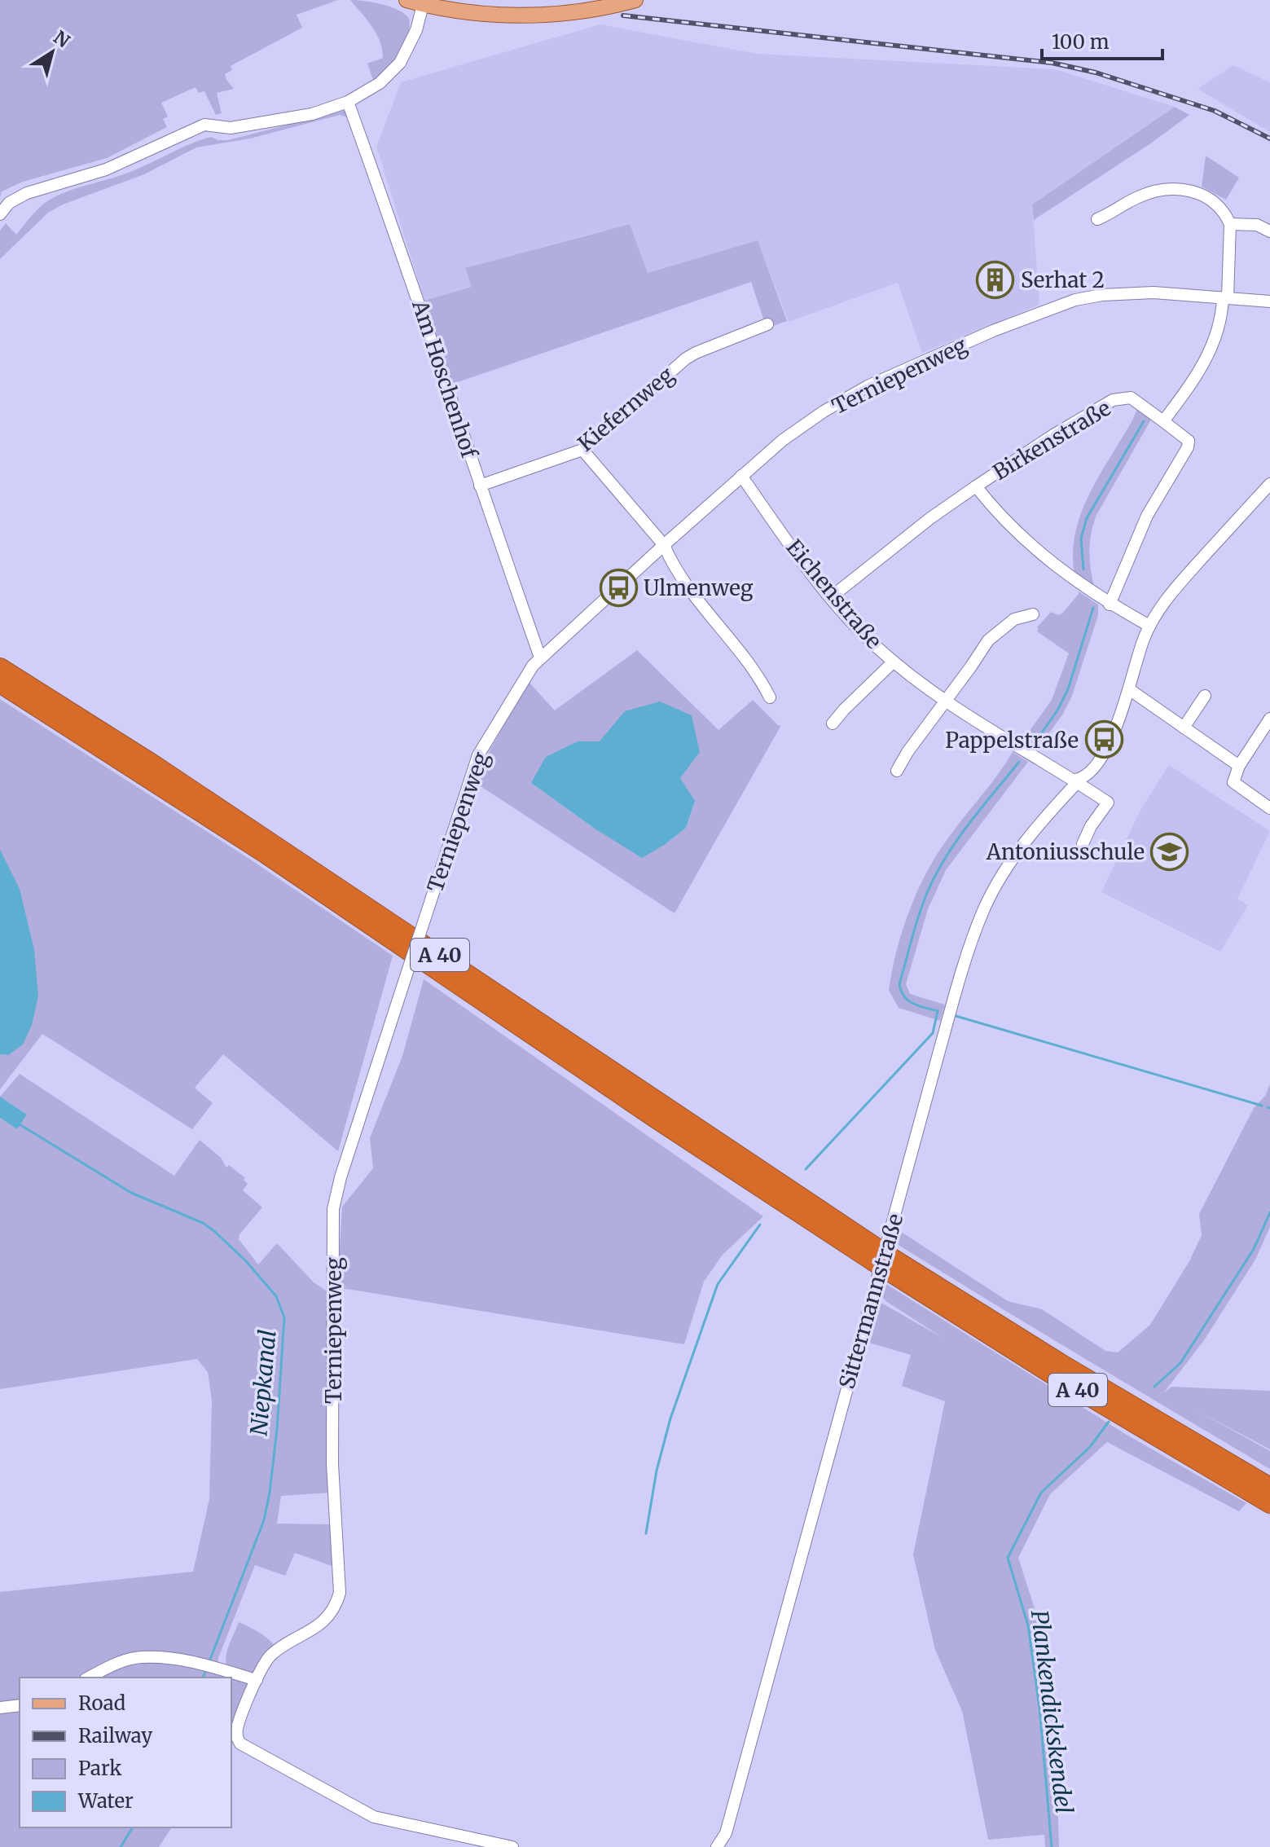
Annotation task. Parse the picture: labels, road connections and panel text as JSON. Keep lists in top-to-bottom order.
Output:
{
  "streets": {
    "highway": ["A 40"],
    "street": [
      "Terniepenweg",
      "Am Hoschenhof",
      "Kiefernweg",
      "Birkenstraße",
      "Eichenstraße",
      "Sittermannstraße"
    ]
  },
  "crossings": [
    ["Terniepenweg", "Am Hoschenhof"],
    ["Terniepenweg", "Eichenstraße"],
    ["Am Hoschenhof", "Kiefernweg"],
    ["Birkenstraße", "Eichenstraße"],
    ["Eichenstraße", "Sittermannstraße"]
  ],
  "water": ["Niepkanal", "Plankendickskendel"],
  "places": {
    "building": ["Serhat 2"],
    "bus stop": ["Ulmenweg", "Pappelstraße"],
    "school or university": ["Antoniusschule"]
  },
  "legend": [
    "Road",
    "Railway",
    "Park",
    "Water"
  ],
  "scale_bar": "100 m",
  "north": "top right"
}
